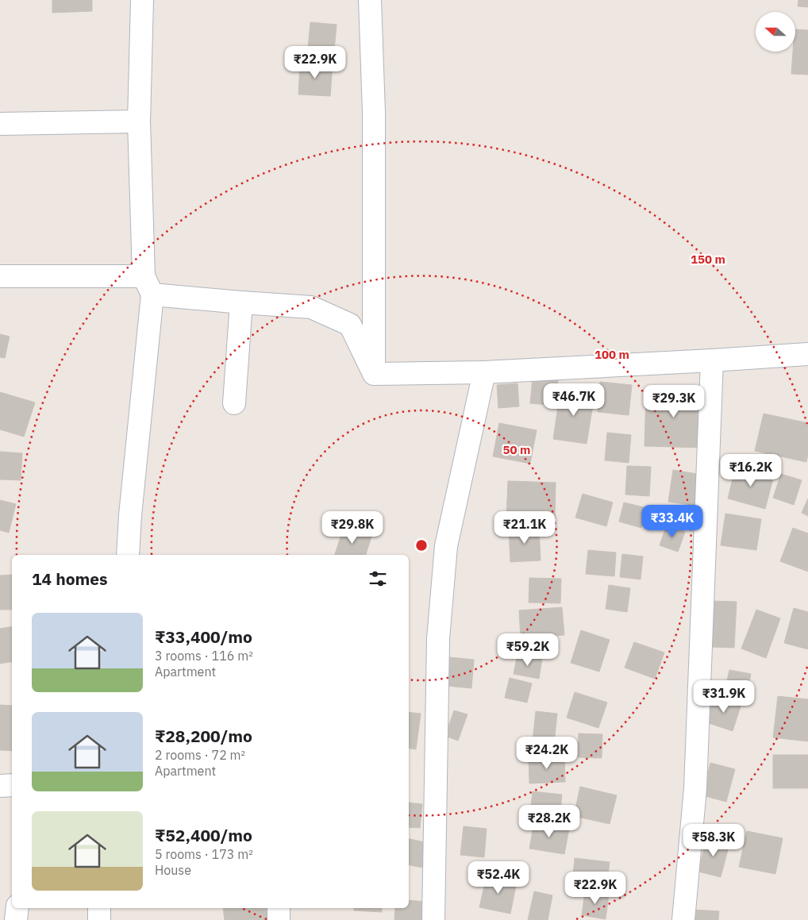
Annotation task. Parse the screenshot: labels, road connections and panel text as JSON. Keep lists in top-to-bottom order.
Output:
{
  "north": "left",
  "page": {
    "price": [
      "₹22.9K",
      "₹46.7K",
      "₹29.3K",
      "₹16.2K",
      "₹33.4K",
      "₹29.8K",
      "₹21.1K",
      "₹59.2K",
      "₹31.9K",
      "₹24.2K",
      "₹28.2K",
      "₹58.3K",
      "₹52.4K",
      "₹22.9K"
    ],
    "heading": "14 homes",
    "list": [
      {
        "name": "₹33,400/mo",
        "note": "3 rooms · 116 m² · Apartment"
      },
      {
        "name": "₹28,200/mo",
        "note": "2 rooms · 72 m² · Apartment"
      },
      {
        "name": "₹52,400/mo",
        "note": "5 rooms · 173 m² · House"
      }
    ]
  },
  "rings": ["150 m", "100 m", "50 m"]
}
